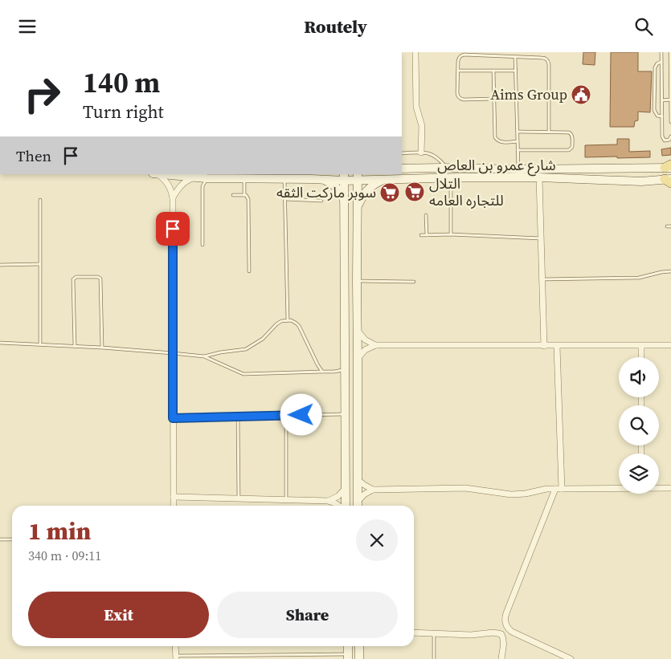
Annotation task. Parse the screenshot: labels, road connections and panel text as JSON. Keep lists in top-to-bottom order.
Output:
{
  "streets": {
    "main road": ["شارع عمرو بن العاص"]
  },
  "places": {
    "public building": ["Aims Group"],
    "supermarket": ["التلال للتجاره العامه", "سوبر ماركت الثقه"]
  },
  "page": {
    "header": "Routely",
    "turn": ["140 m", "Turn right"],
    "then": "Then",
    "heading": ["1 min", "340 m · 09:11"],
    "buttons": ["Exit", "Share"]
  }
}
